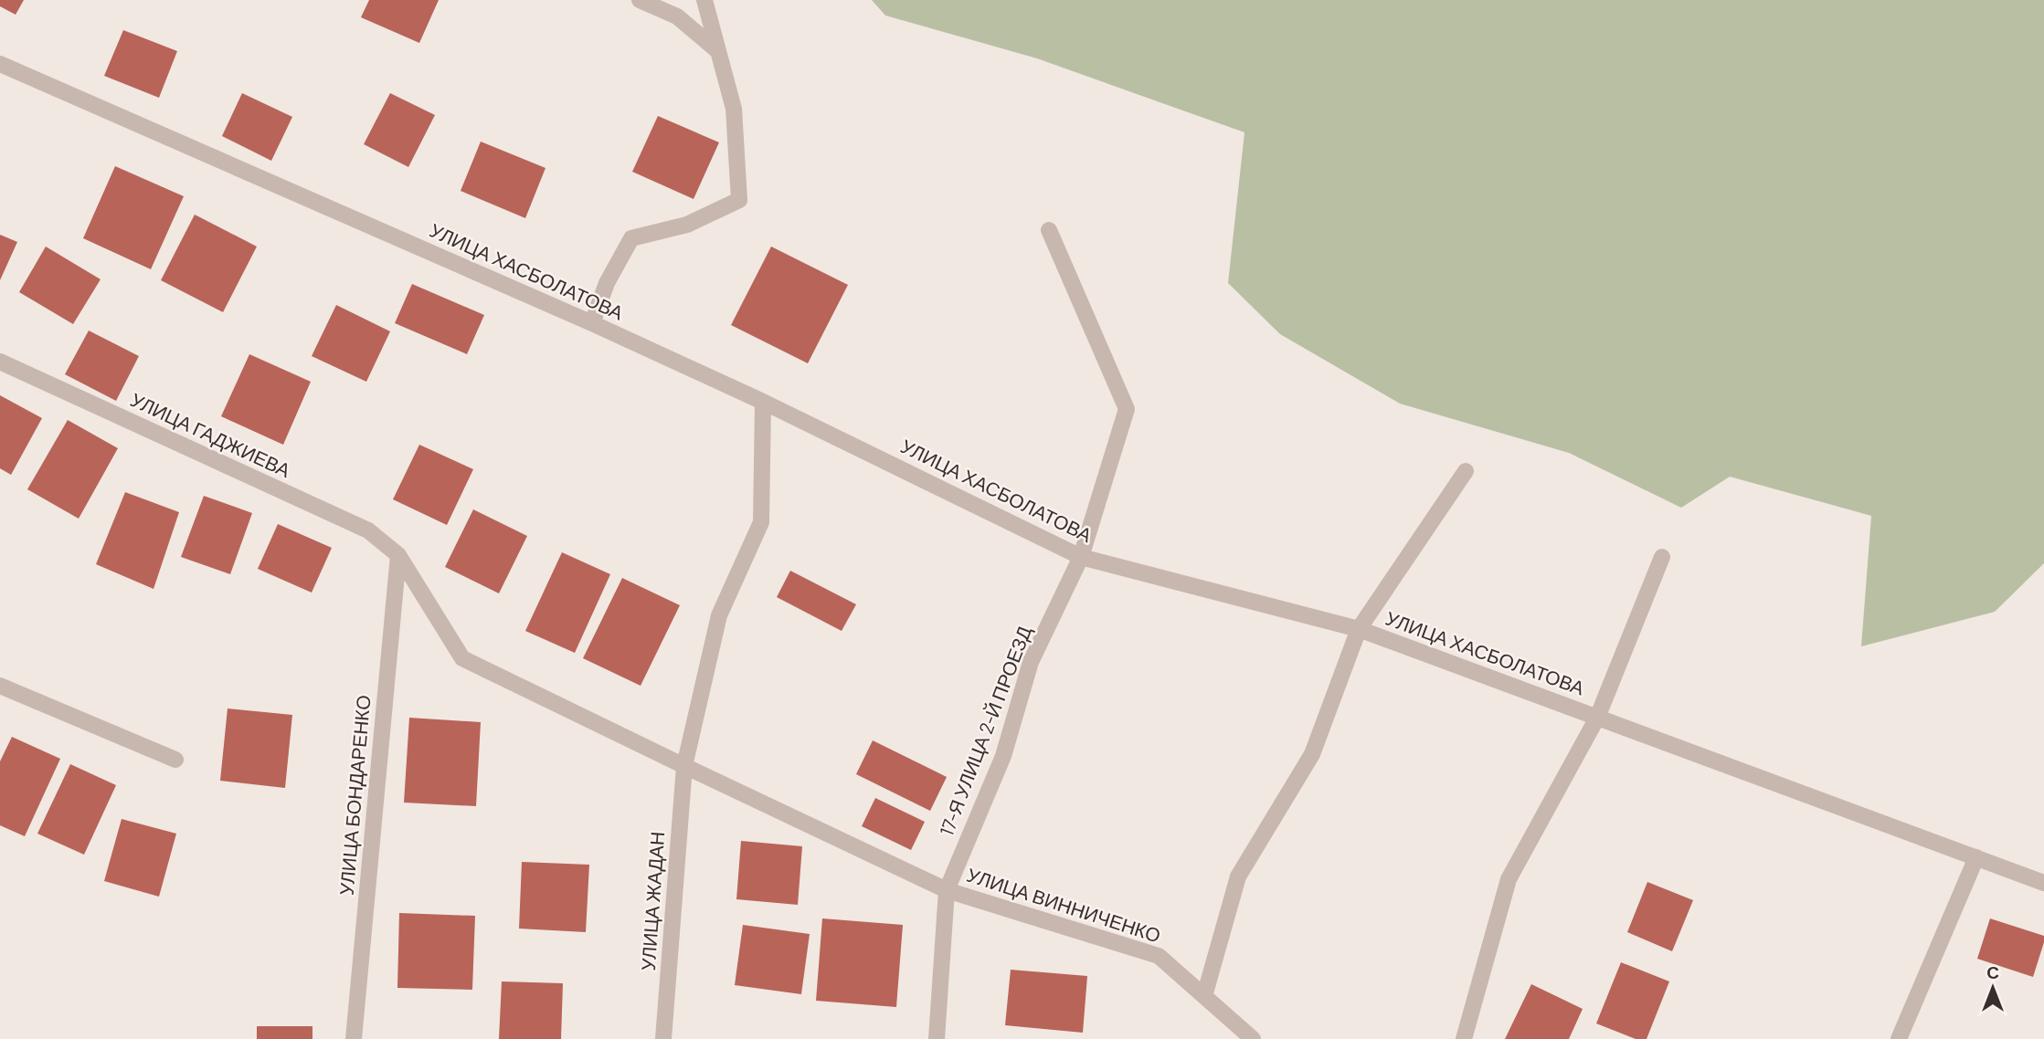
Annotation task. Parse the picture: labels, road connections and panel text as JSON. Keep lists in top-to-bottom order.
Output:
{
  "streets": {
    "street": [
      "УЛИЦА ХАСБОЛАТОВА",
      "УЛИЦА ГАДЖИЕВА",
      "17-Я УЛИЦА 2-Й ПРОЕЗД",
      "УЛИЦА БОНДАРЕНКО",
      "УЛИЦА ЖАДАН",
      "УЛИЦА ВИННИЧЕНКО"
    ]
  },
  "crossings": [
    ["УЛИЦА ХАСБОЛАТОВА", "17-Я УЛИЦА 2-Й ПРОЕЗД"],
    ["УЛИЦА ХАСБОЛАТОВА", "УЛИЦА ЖАДАН"],
    ["УЛИЦА ГАДЖИЕВА", "УЛИЦА БОНДАРЕНКО"],
    ["УЛИЦА ГАДЖИЕВА", "УЛИЦА ЖАДАН"],
    ["УЛИЦА ГАДЖИЕВА", "УЛИЦА ВИННИЧЕНКО"],
    ["17-Я УЛИЦА 2-Й ПРОЕЗД", "УЛИЦА ВИННИЧЕНКО"],
    ["УЛИЦА ЖАДАН", "УЛИЦА ВИННИЧЕНКО"]
  ],
  "north": "top"
}
